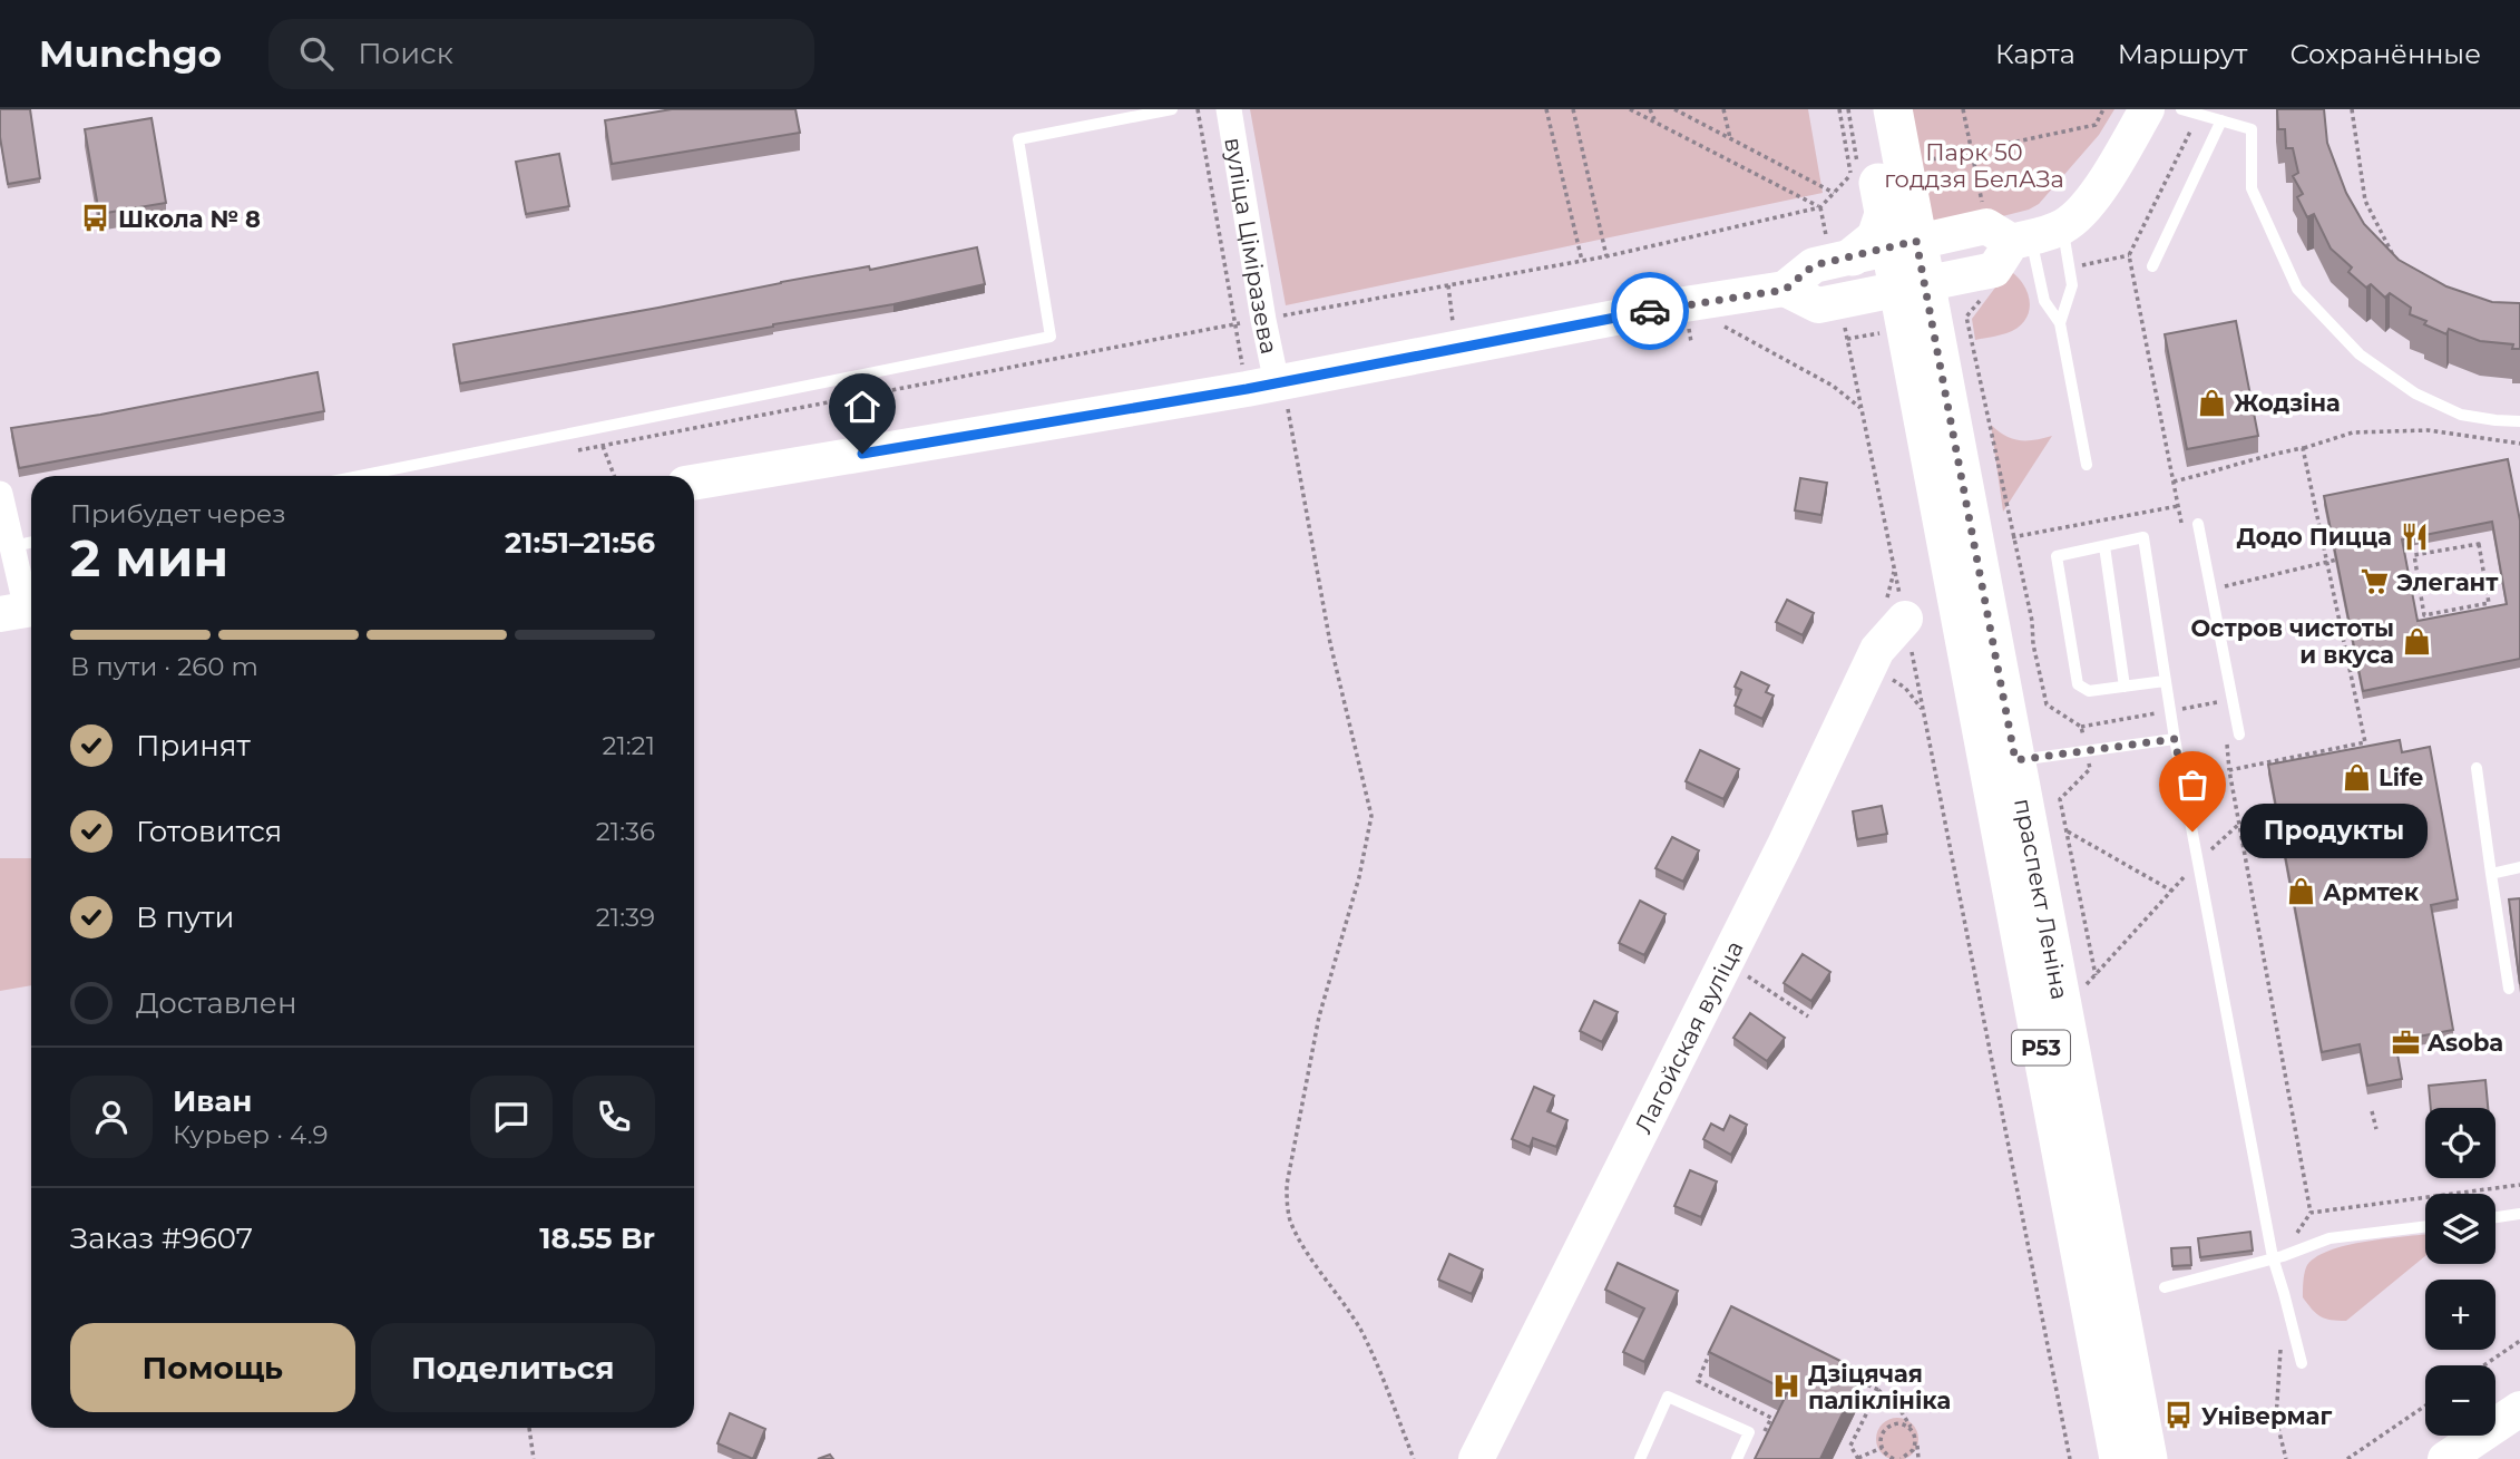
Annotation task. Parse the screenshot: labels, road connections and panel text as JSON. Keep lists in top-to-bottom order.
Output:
{
  "streets": {
    "main road": ["праспект Леніна", "Лагойская вуліца", "Р53"],
    "street": ["вуліца Ціміразева"]
  },
  "parks": ["Парк 50 годдзя БелАЗа"],
  "places": {
    "bus stop": ["Школа № 8", "Універмаг"],
    "shop": [
      "Жодзіна",
      "Остров чистоты и вкуса",
      "Life",
      "Армтек"
    ],
    "restaurant": ["Додо Пицца"],
    "supermarket": ["Элегант"],
    "other": ["Продукты"],
    "office": ["Asoba"],
    "hospital": ["Дзіцячая паліклініка"]
  },
  "page": {
    "header": "Munchgo",
    "search": "Поиск",
    "nav": ["Карта", "Маршрут", "Сохранённые"],
    "heading": ["2 мин", "Прибудет через", "21:51–21:56"],
    "panel": [
      "Иван",
      "Курьер · 4.9",
      "Заказ #9607",
      "18.55 Br"
    ],
    "bar": "В пути · 260 m",
    "list": [
      ["Принят", "21:21"],
      ["Готовится", "21:36"],
      ["В пути", "21:39"],
      "Доставлен"
    ],
    "bubble": "Продукты",
    "map_buttons": ["+", "−"],
    "buttons": ["Помощь", "Поделиться"]
  }
}
